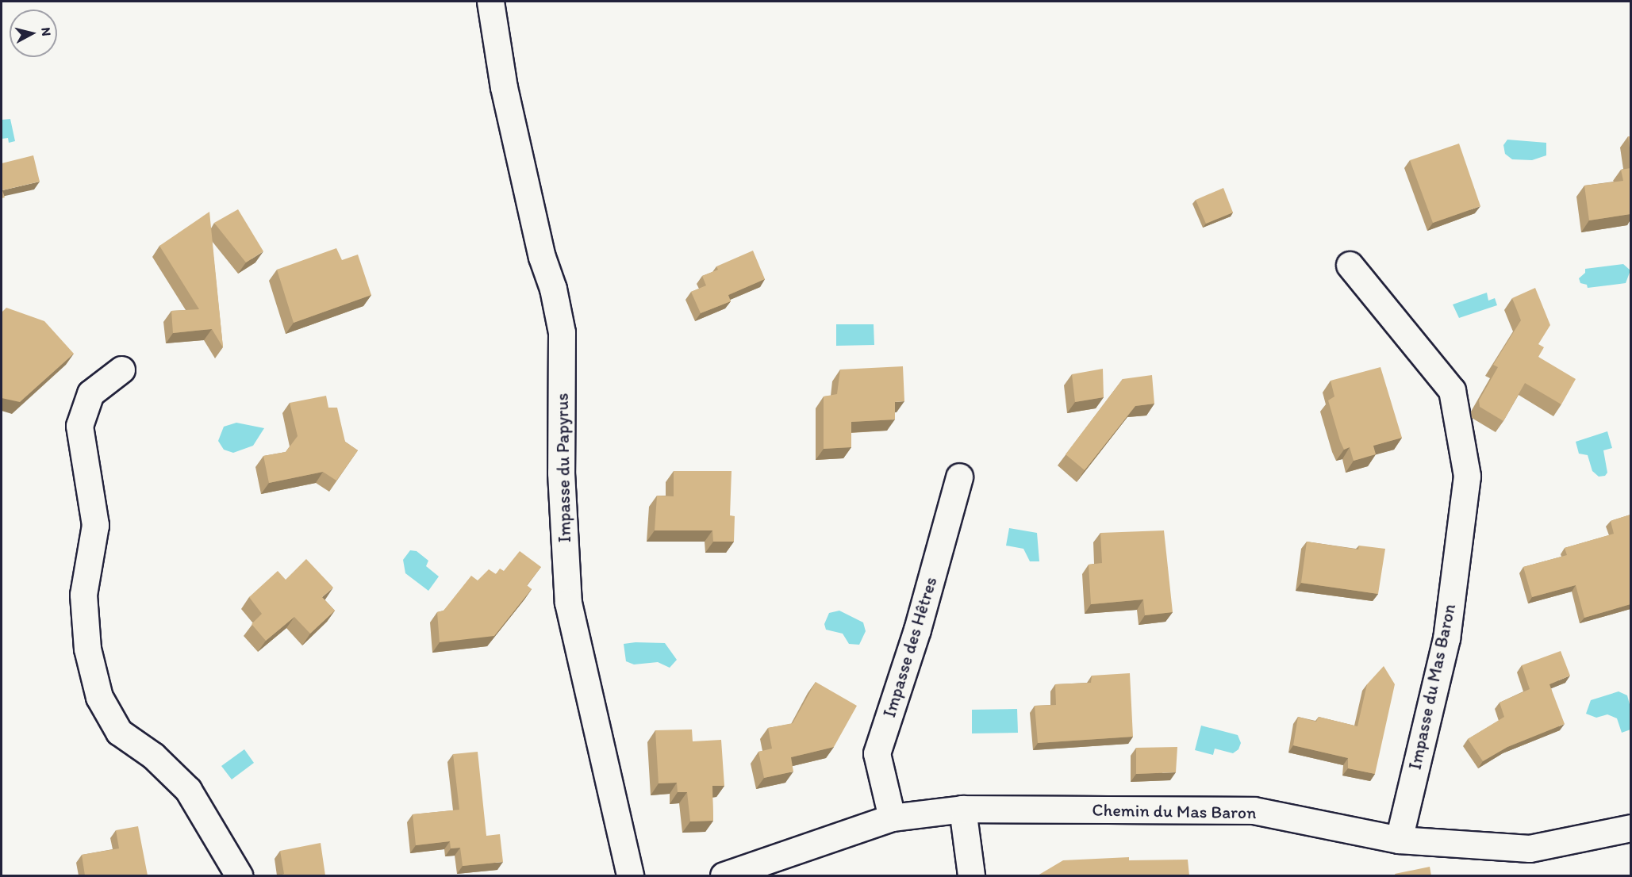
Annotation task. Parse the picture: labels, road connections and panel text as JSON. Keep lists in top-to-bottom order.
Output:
{
  "streets": {
    "street": [
      "Impasse du Papyrus",
      "Impasse des Hêtres",
      "Impasse du Mas Baron",
      "Chemin du Mas Baron"
    ]
  },
  "crossings": [
    ["Impasse des Hêtres", "Chemin du Mas Baron"],
    ["Impasse du Mas Baron", "Chemin du Mas Baron"]
  ],
  "north": "right"
}
